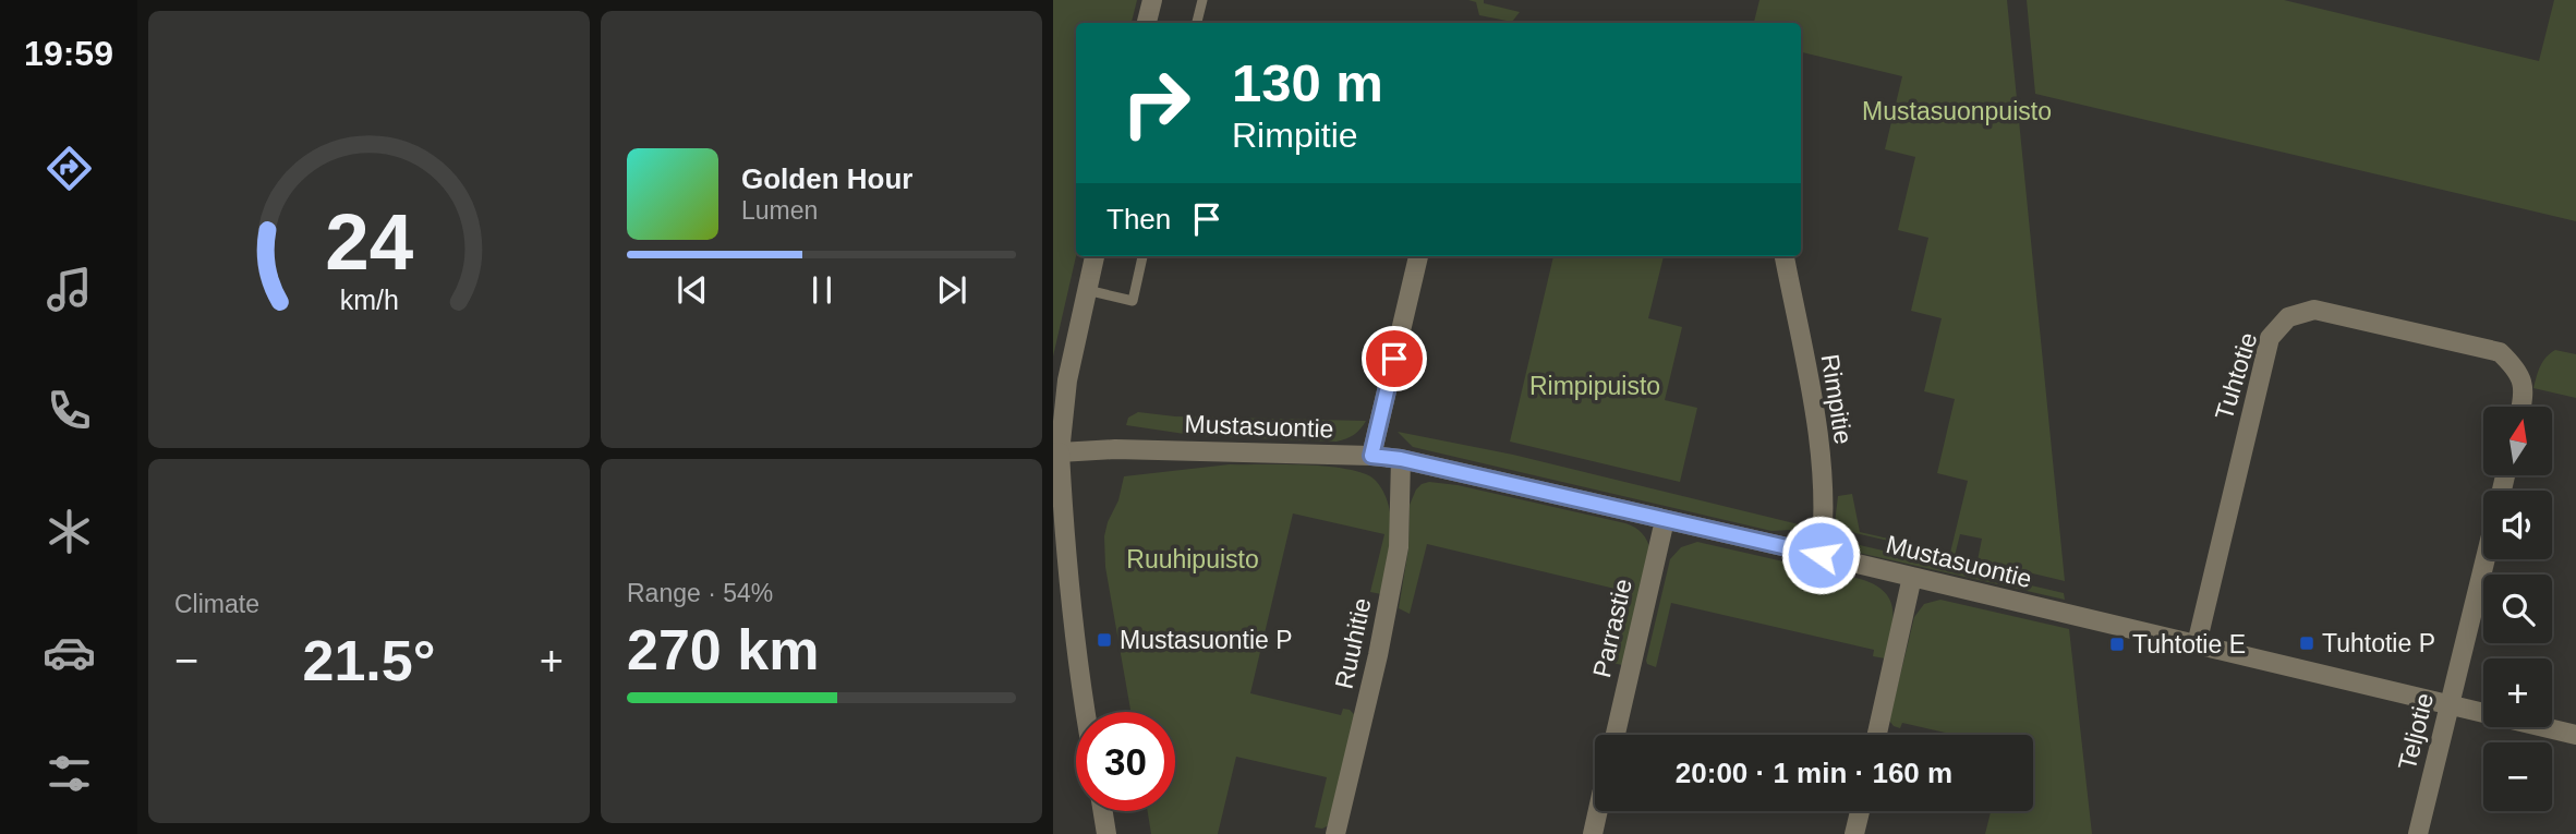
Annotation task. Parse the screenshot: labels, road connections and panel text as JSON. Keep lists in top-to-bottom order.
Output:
{
  "streets": {
    "street": [
      "Tuhtotie",
      "Rimpitie",
      "Mustasuontie",
      "Parrastie",
      "Ruuhitie",
      "Teljotie"
    ]
  },
  "crossings": [
    ["Tuhtotie", "Mustasuontie"],
    ["Rimpitie", "Mustasuontie"],
    ["Mustasuontie", "Parrastie"],
    ["Mustasuontie", "Ruuhitie"],
    ["Mustasuontie", "Teljotie"]
  ],
  "parks": ["Mustasuonpuisto", "Rimpipuisto", "Ruuhipuisto"],
  "places": {
    "transit": ["Mustasuontie P", "Tuhtotie P", "Tuhtotie E"]
  },
  "north": "top",
  "page": {
    "tabs": "19:59",
    "turn": ["130 m", "Rimpitie"],
    "song": ["Golden Hour", "Lumen"],
    "then": "Then",
    "map_buttons": ["+", "−"],
    "tile": [
      "Climate",
      ["Range · 54%", "270 km"]
    ],
    "heat": ["−", "21.5°", "+"],
    "limit": "30",
    "trip": "20:00 · 1 min · 160 m",
    "gauge": ["24", "km/h"]
  }
}
